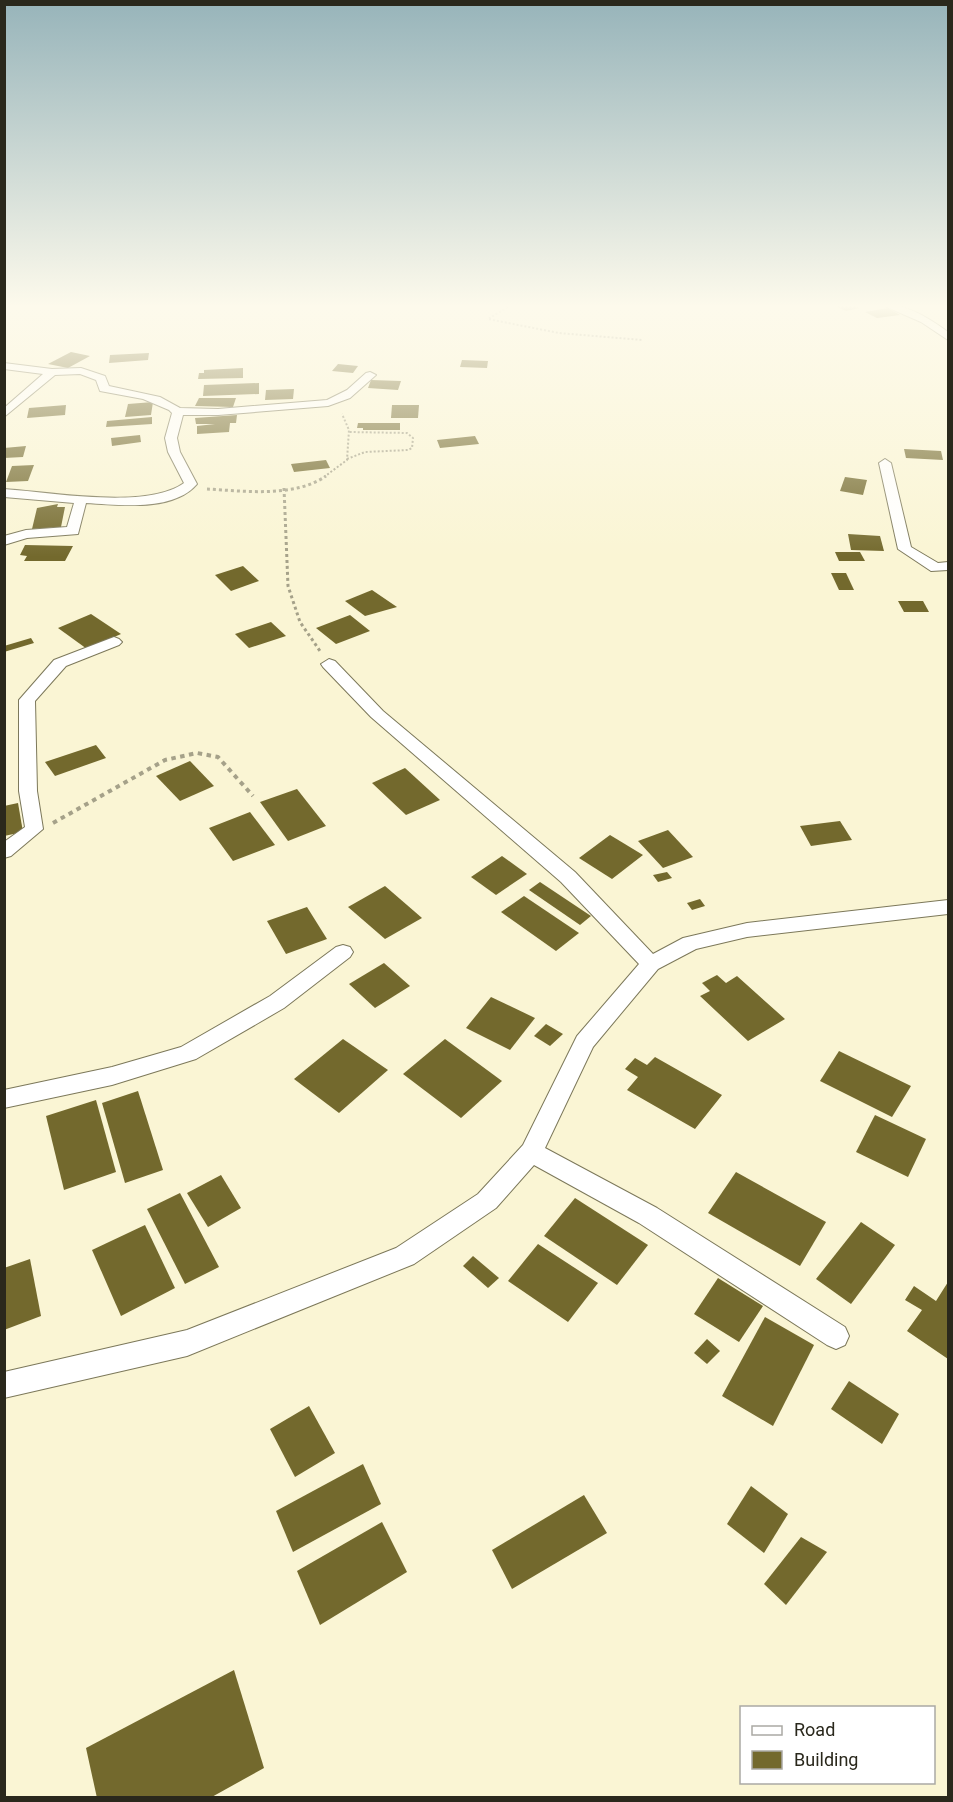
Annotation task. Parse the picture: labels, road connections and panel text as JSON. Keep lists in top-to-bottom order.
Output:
{
  "legend": ["Road", "Building"]
}
